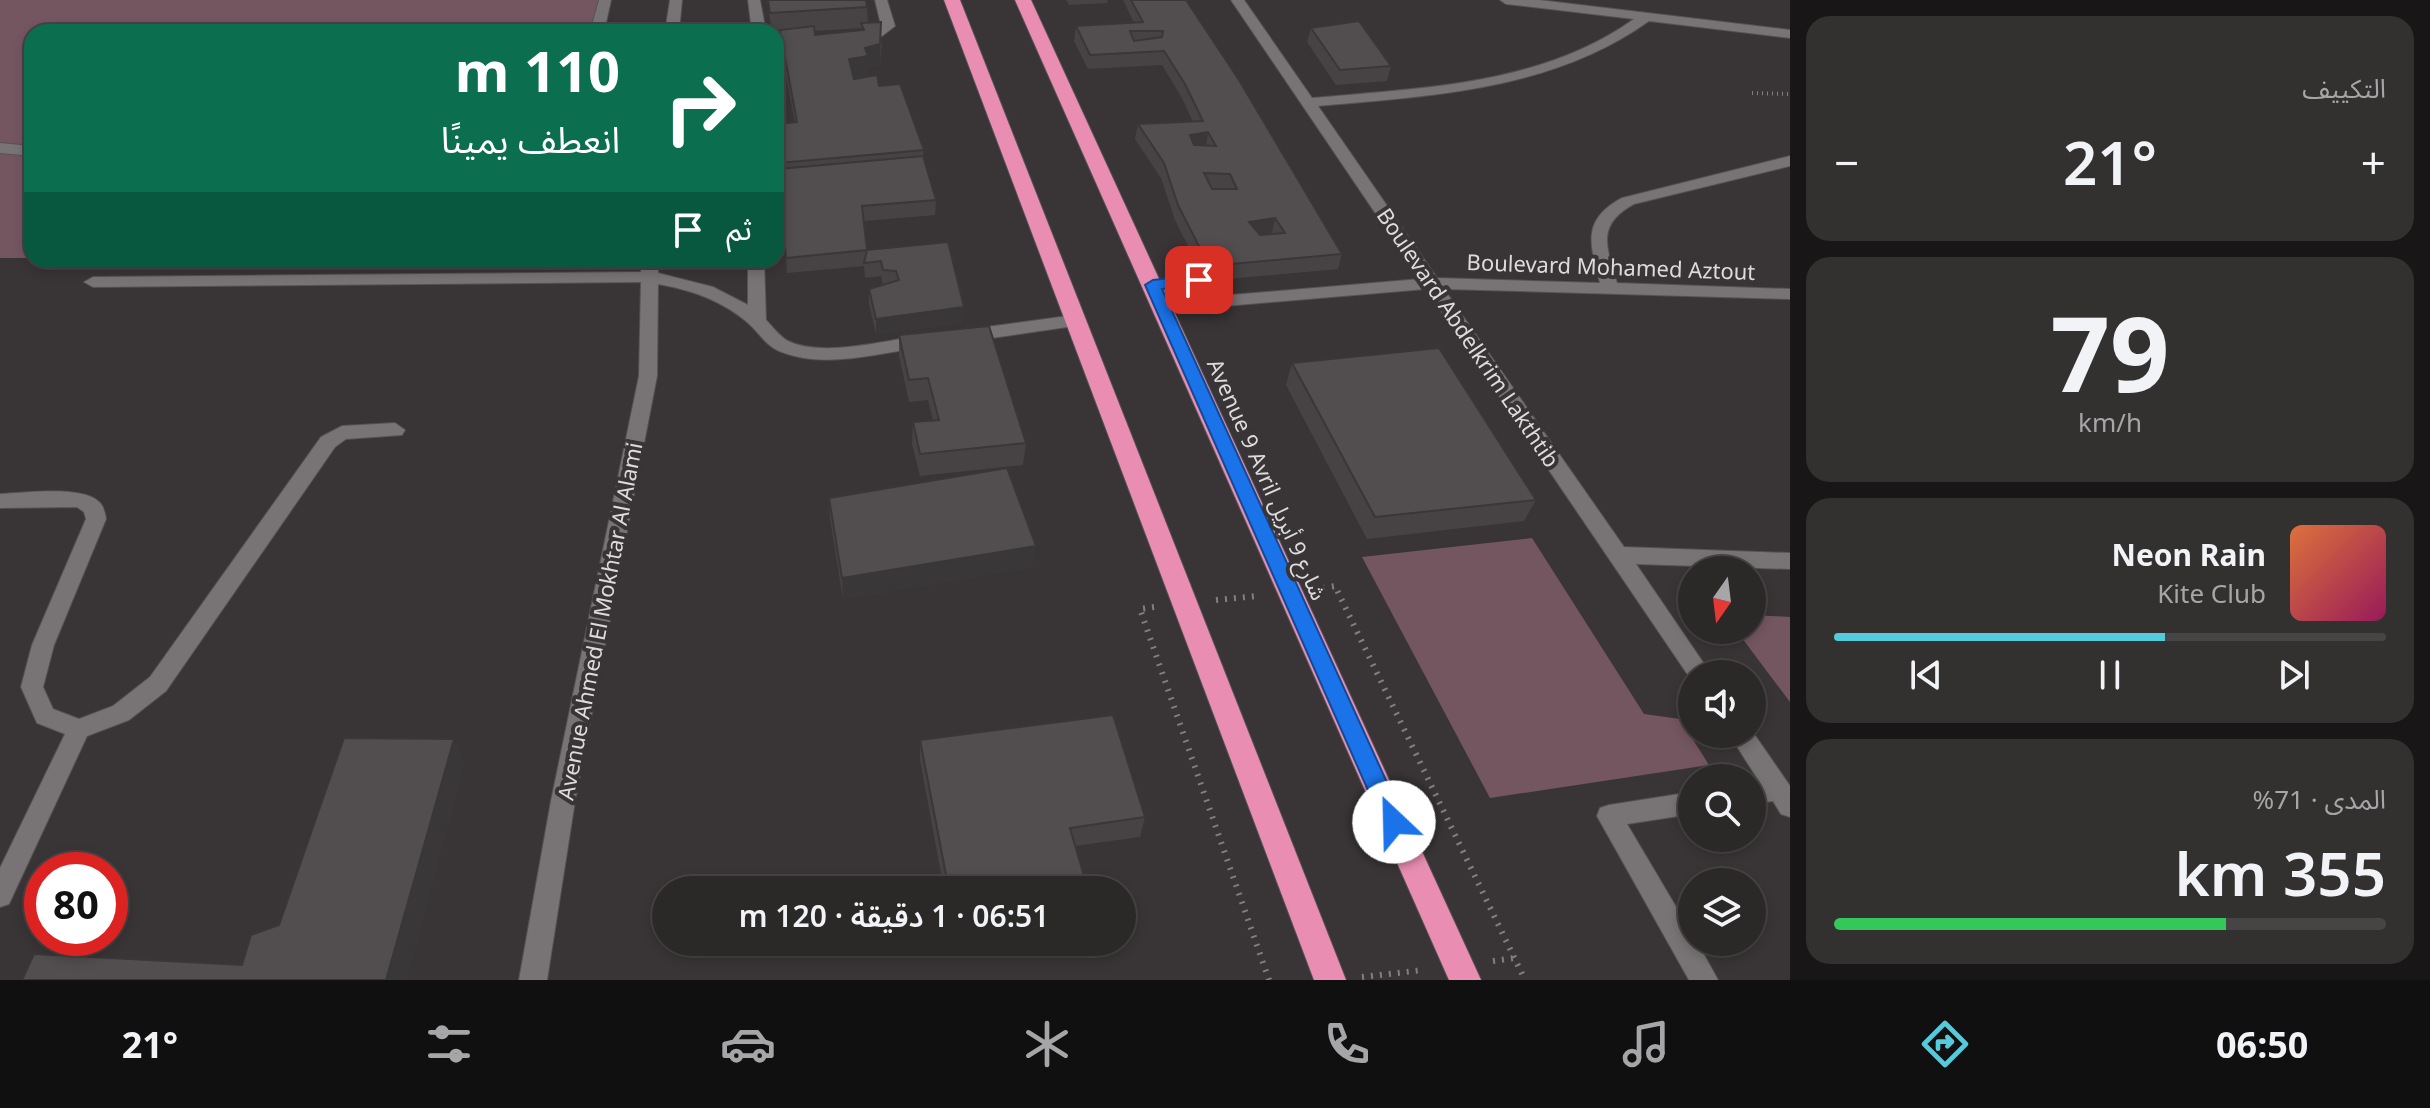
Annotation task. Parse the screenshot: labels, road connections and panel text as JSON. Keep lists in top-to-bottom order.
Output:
{
  "streets": {
    "highway": ["Avenue 9 Avril شارع 9 أبريل"],
    "street": ["Boulevard Mohamed Aztout", "Boulevard Abdelkrim Lakthtib", "Avenue Ahmed El Mokhtar Al Alami"]
  },
  "crossings": [
    ["Boulevard Mohamed Aztout", "Boulevard Abdelkrim Lakthtib"],
    ["Boulevard Mohamed Aztout", "Avenue 9 Avril شارع 9 أبريل"]
  ],
  "north": "bottom",
  "page": {
    "tile": [
      "التكييف",
      ["79", "km/h"],
      ["المدى · 71%", "355 km"]
    ],
    "turn": ["110 m", "انعطف يمينًا"],
    "heat": ["−", "21°", "+"],
    "then": "ثم",
    "song": ["Neon Rain", "Kite Club"],
    "limit": "80",
    "trip": "06:51 · 1 دقيقة · 120 m",
    "tabs": ["06:50", "21°"]
  }
}
